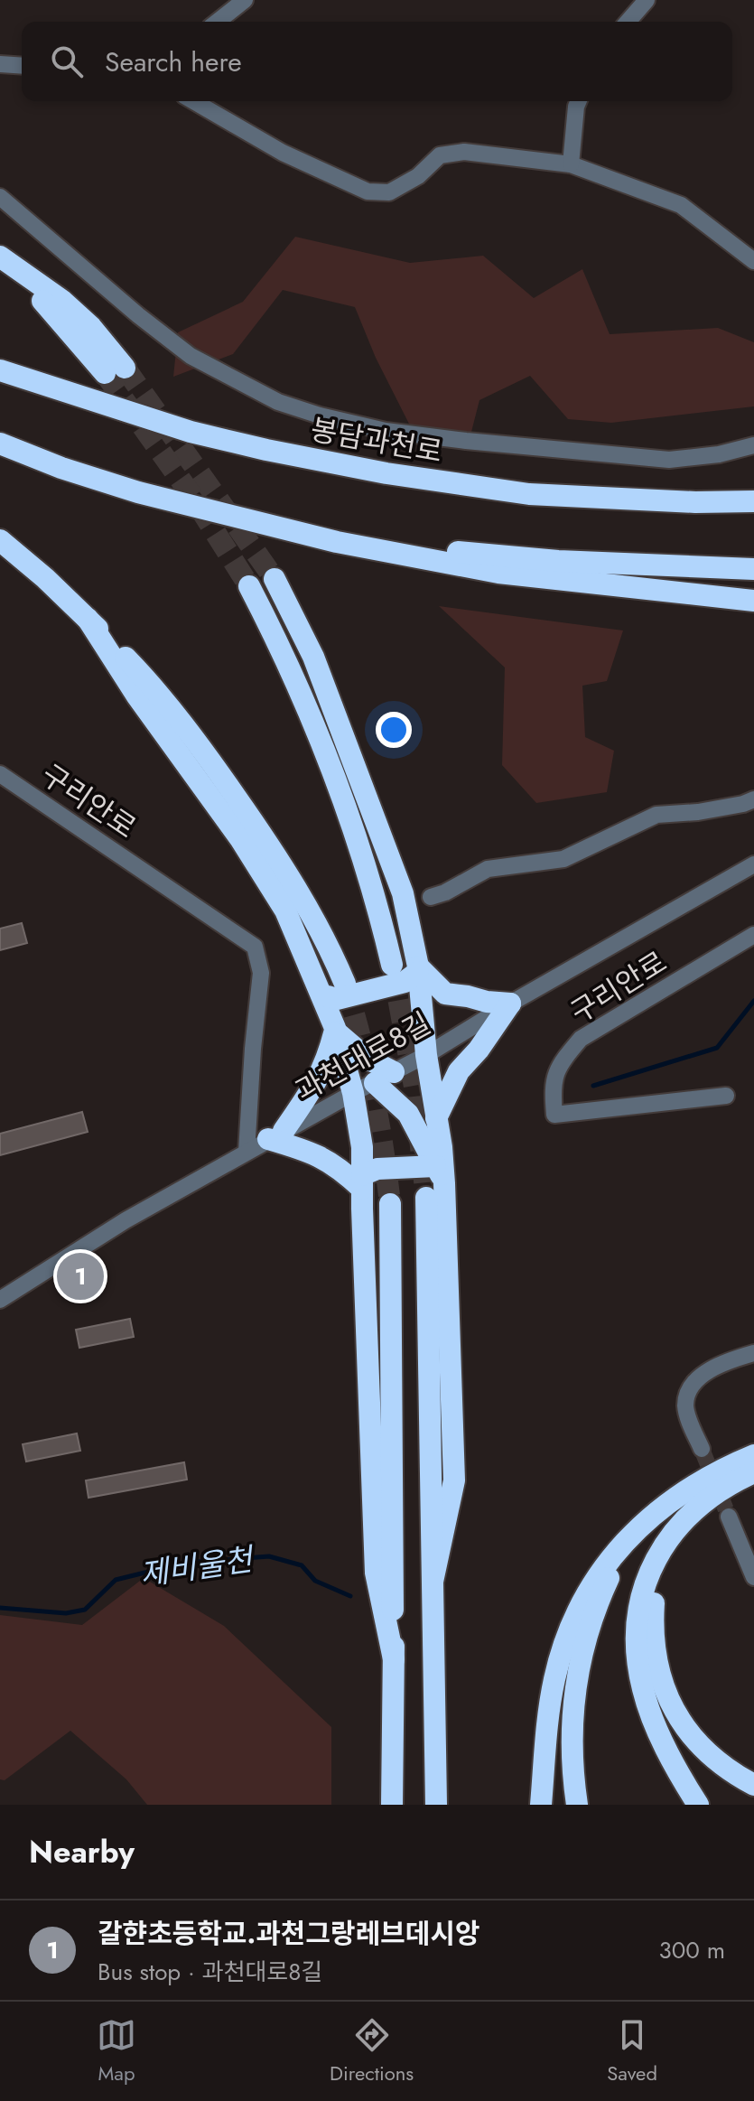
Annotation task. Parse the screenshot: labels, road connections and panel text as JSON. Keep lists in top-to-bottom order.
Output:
{
  "streets": {
    "highway": ["봉담과천로"],
    "street": ["구리안로", "과천대로8길"]
  },
  "crossings": [
    ["구리안로", "과천대로8길"]
  ],
  "water": ["제비울천"],
  "page": {
    "search": "Search here",
    "pins": "1",
    "heading": "Nearby",
    "list": [
      {
        "mark": "1",
        "name": "갈햔초등학교.과천그랑레브데시앙",
        "note": "Bus stop · 과천대로8길",
        "value": "300 m"
      }
    ],
    "nav": ["Map", "Directions", "Saved"]
  }
}
